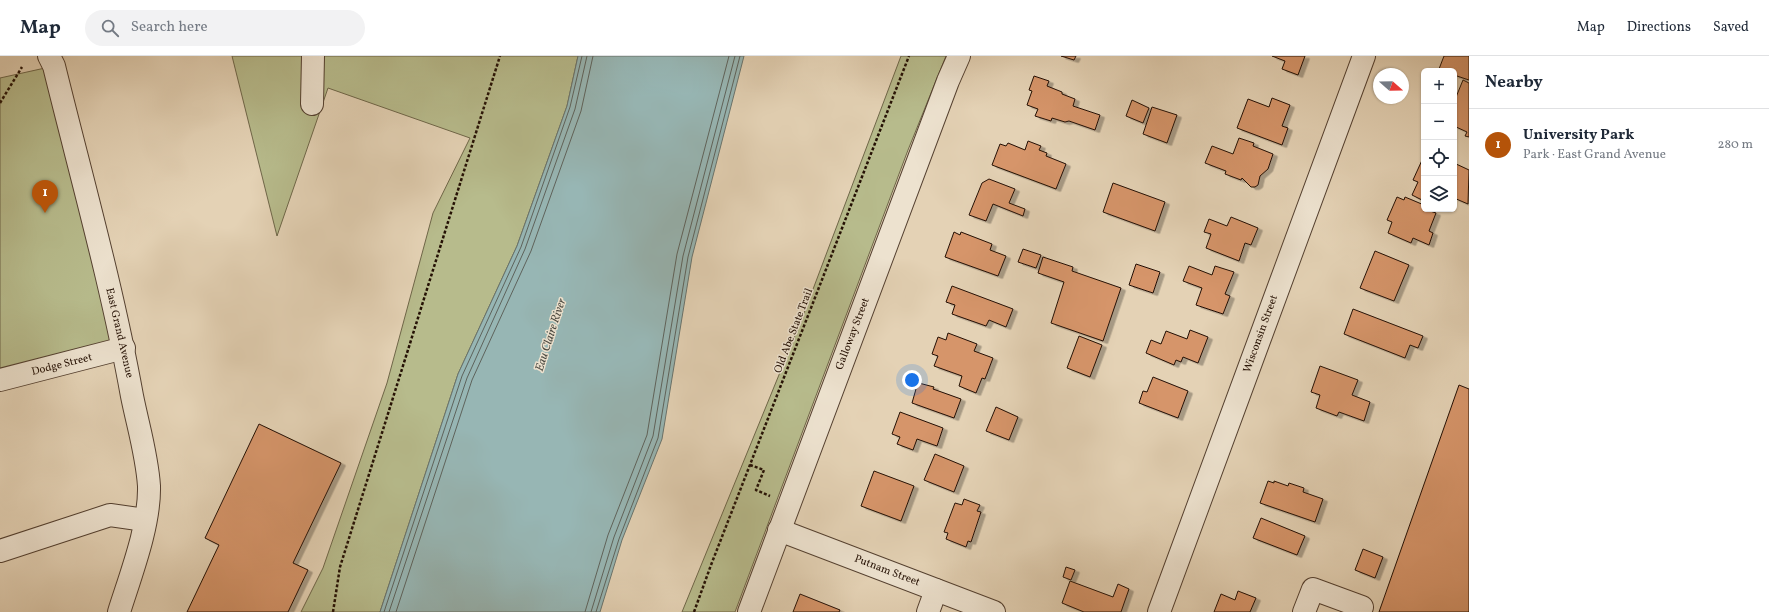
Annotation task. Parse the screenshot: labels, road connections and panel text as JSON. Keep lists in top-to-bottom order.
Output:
{
  "streets": {
    "street": [
      "East Grand Avenue",
      "Galloway Street",
      "Wisconsin Street",
      "Dodge Street",
      "Putnam Street"
    ],
    "path": ["Old Abe State Trail"]
  },
  "crossings": [
    ["East Grand Avenue", "Dodge Street"],
    ["Galloway Street", "Putnam Street"]
  ],
  "water": ["Eau Claire River"],
  "north": "right",
  "page": {
    "header": "Map",
    "search": "Search here",
    "nav": ["Map", "Directions", "Saved"],
    "heading": "Nearby",
    "map_buttons": ["+", "−"],
    "list": [
      {
        "mark": "1",
        "name": "University Park",
        "note": "Park · East Grand Avenue",
        "value": "280 m"
      }
    ],
    "pins": "1"
  }
}
